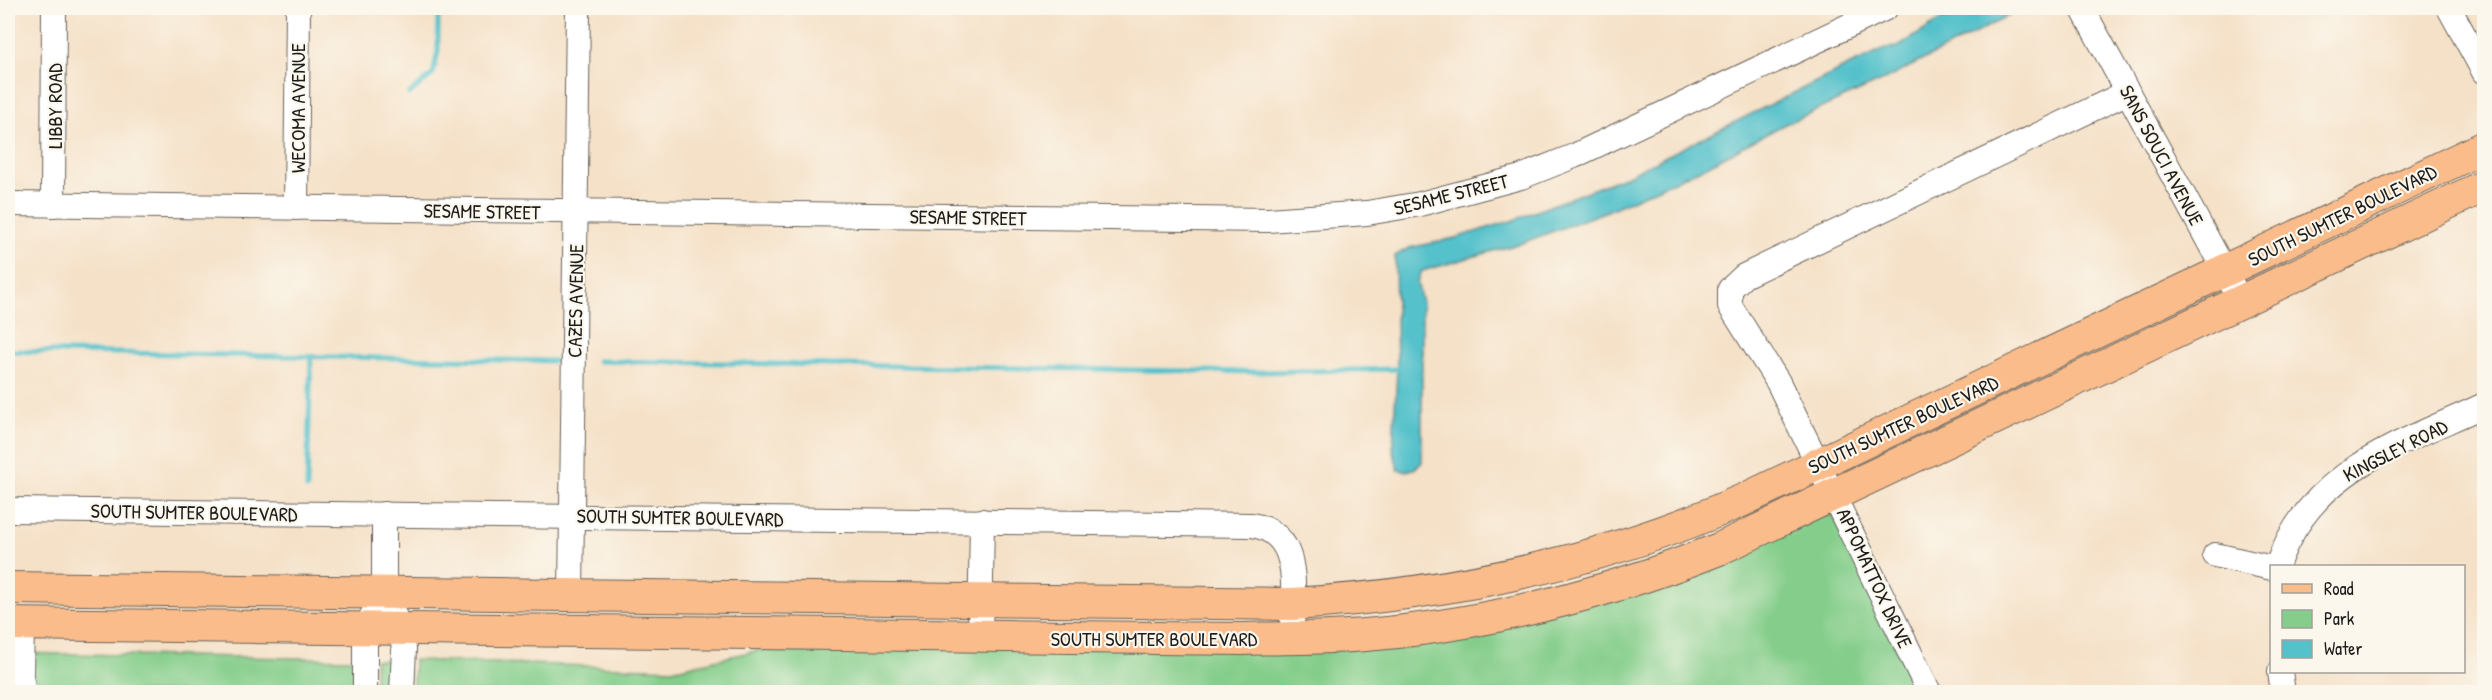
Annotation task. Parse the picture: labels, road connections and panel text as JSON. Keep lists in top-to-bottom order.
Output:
{
  "streets": {
    "main road": ["SOUTH SUMTER BOULEVARD"],
    "street": [
      "LIBBY ROAD",
      "WECOMA AVENUE",
      "SANS SOUCI AVENUE",
      "SESAME STREET",
      "CAZES AVENUE",
      "KINGSLEY ROAD",
      "APPOMATTOX DRIVE"
    ]
  },
  "crossings": [
    ["LIBBY ROAD", "SESAME STREET"],
    ["WECOMA AVENUE", "SESAME STREET"],
    ["SANS SOUCI AVENUE", "SOUTH SUMTER BOULEVARD"],
    ["SANS SOUCI AVENUE", "APPOMATTOX DRIVE"],
    ["SESAME STREET", "CAZES AVENUE"],
    ["SOUTH SUMTER BOULEVARD", "CAZES AVENUE"],
    ["SOUTH SUMTER BOULEVARD", "APPOMATTOX DRIVE"]
  ],
  "legend": ["Road", "Park", "Water"]
}
